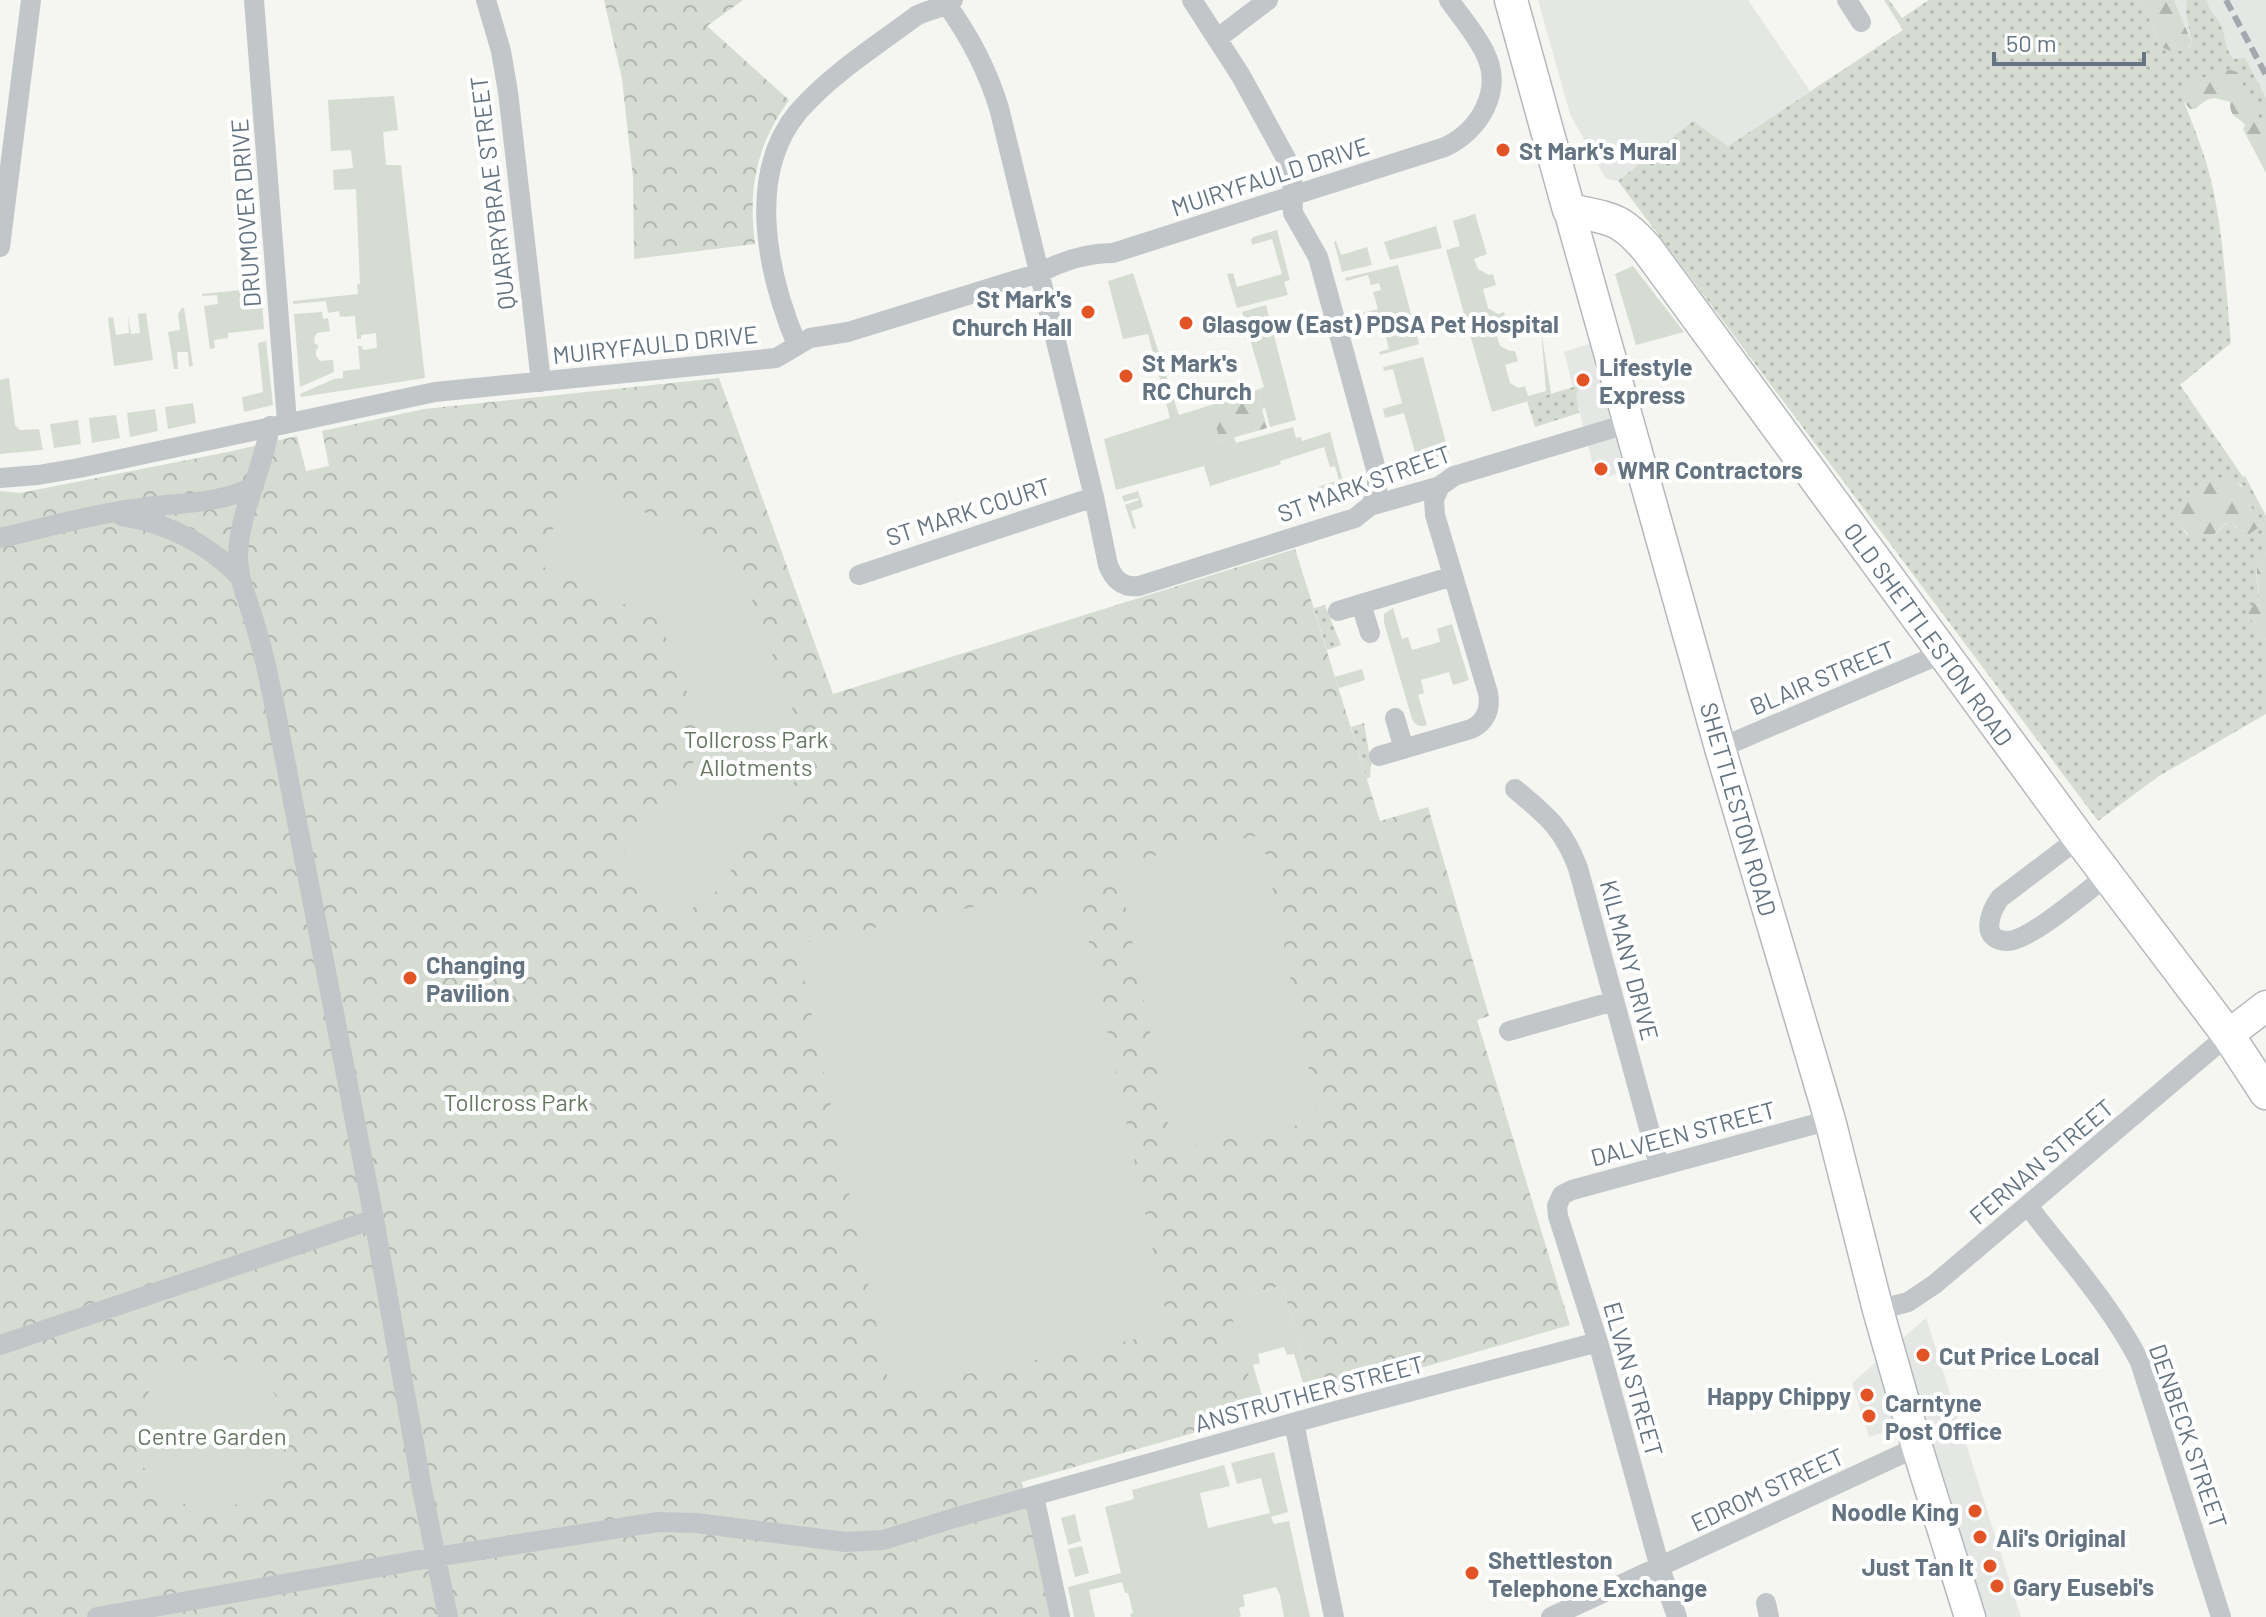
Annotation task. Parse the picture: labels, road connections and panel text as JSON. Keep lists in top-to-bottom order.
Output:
{
  "streets": {
    "main road": ["OLD SHETTLESTON ROAD", "SHETTLESTON ROAD"],
    "street": [
      "MUIRYFAULD DRIVE",
      "QUARRYBRAE STREET",
      "DRUMOVER DRIVE",
      "ST MARK STREET",
      "ST MARK COURT",
      "BLAIR STREET",
      "KILMANY DRIVE",
      "DALVEEN STREET",
      "FERNAN STREET",
      "ELVAN STREET",
      "ANSTRUTHER STREET",
      "DENBECK STREET",
      "EDROM STREET"
    ]
  },
  "crossings": [
    ["MUIRYFAULD DRIVE", "QUARRYBRAE STREET"],
    ["MUIRYFAULD DRIVE", "DRUMOVER DRIVE"],
    ["ST MARK STREET", "ST MARK COURT"],
    ["ST MARK STREET", "SHETTLESTON ROAD"],
    ["OLD SHETTLESTON ROAD", "BLAIR STREET"],
    ["OLD SHETTLESTON ROAD", "SHETTLESTON ROAD"],
    ["OLD SHETTLESTON ROAD", "FERNAN STREET"],
    ["BLAIR STREET", "SHETTLESTON ROAD"],
    ["SHETTLESTON ROAD", "DALVEEN STREET"],
    ["SHETTLESTON ROAD", "FERNAN STREET"],
    ["SHETTLESTON ROAD", "EDROM STREET"],
    ["KILMANY DRIVE", "DALVEEN STREET"],
    ["DALVEEN STREET", "ELVAN STREET"],
    ["FERNAN STREET", "DENBECK STREET"],
    ["ELVAN STREET", "ANSTRUTHER STREET"],
    ["ELVAN STREET", "EDROM STREET"]
  ],
  "parks": ["Tollcross Park Allotments", "Tollcross Park", "Centre Garden"],
  "places": [
    "St Mark's Mural",
    "St Mark's Church Hall",
    "Glasgow (East) PDSA Pet Hospital",
    "St Mark's RC Church",
    "Lifestyle Express",
    "WMR Contractors",
    "Changing Pavilion",
    "Cut Price Local",
    "Happy Chippy",
    "Carntyne Post Office",
    "Noodle King",
    "Ali's Original",
    "Just Tan It",
    "Shettleston Telephone Exchange",
    "Gary Eusebi's"
  ],
  "scale_bar": "50 m"
}
